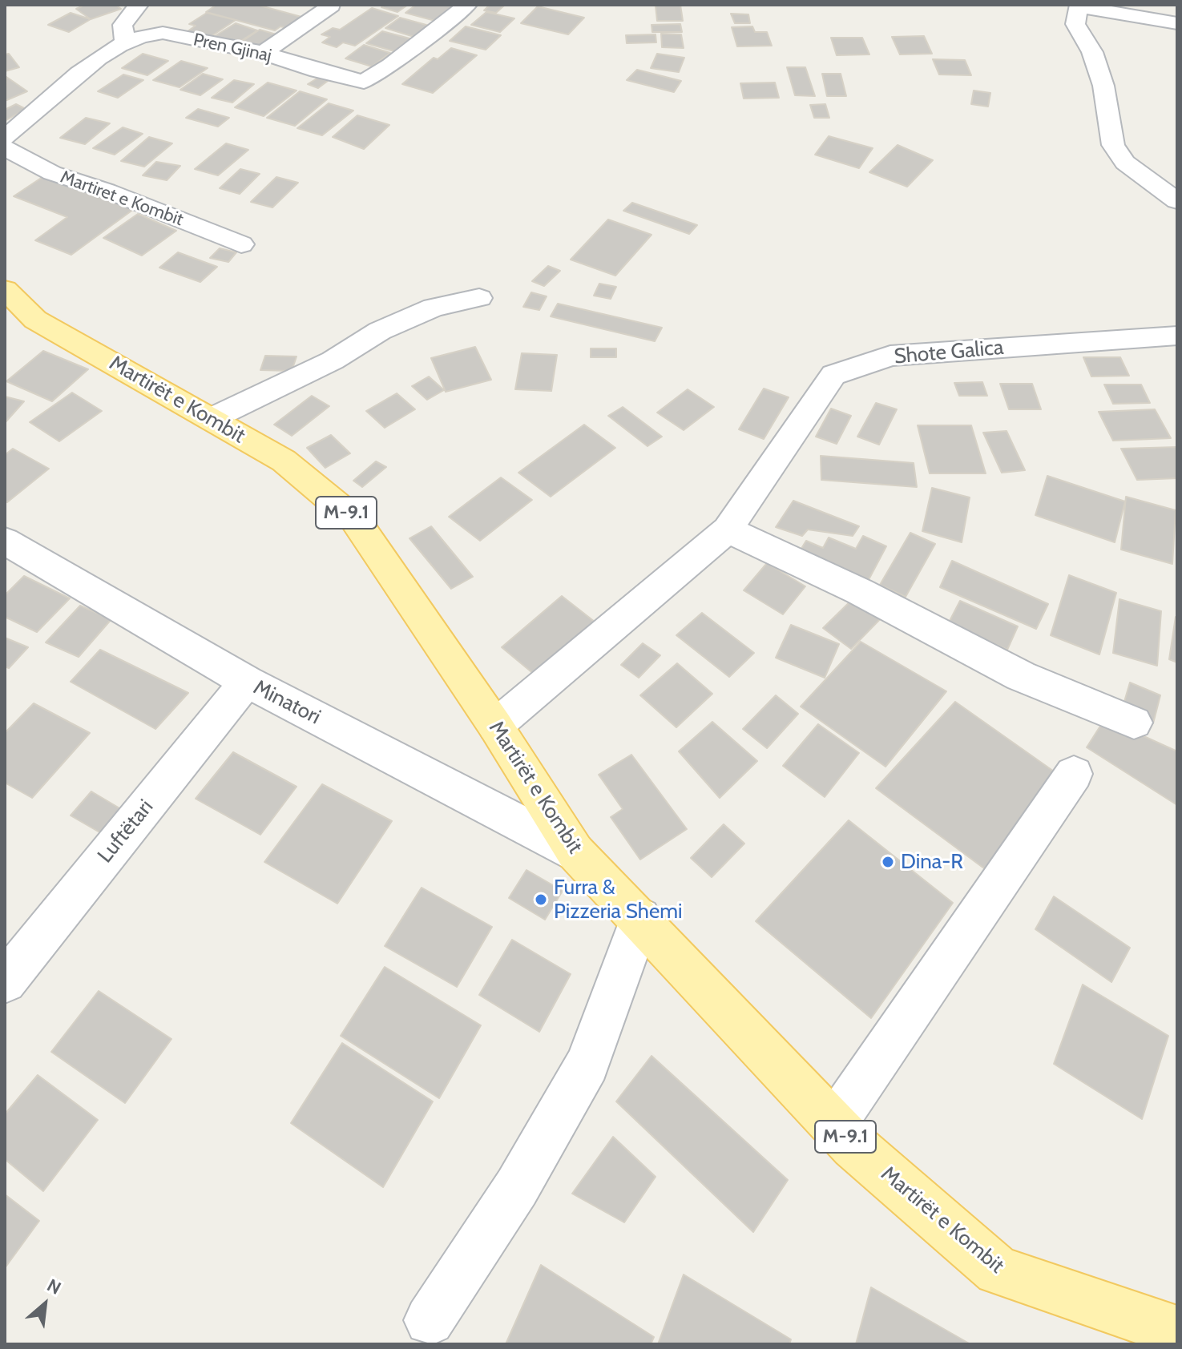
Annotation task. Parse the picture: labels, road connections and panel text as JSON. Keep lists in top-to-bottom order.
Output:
{
  "streets": {
    "main road": ["Martirët e Kombit", "M-9.1"],
    "street": [
      "Pren Gjinaj",
      "Martiret e Kombit",
      "Shote Galica",
      "Minatori",
      "Luftëtari"
    ]
  },
  "crossings": [
    ["Shote Galica", "Martirët e Kombit"],
    ["Martirët e Kombit", "Minatori"],
    ["Minatori", "Luftëtari"]
  ],
  "places": ["Dina-R", "Furra & Pizzeria Shemi"],
  "north": "top right"
}
